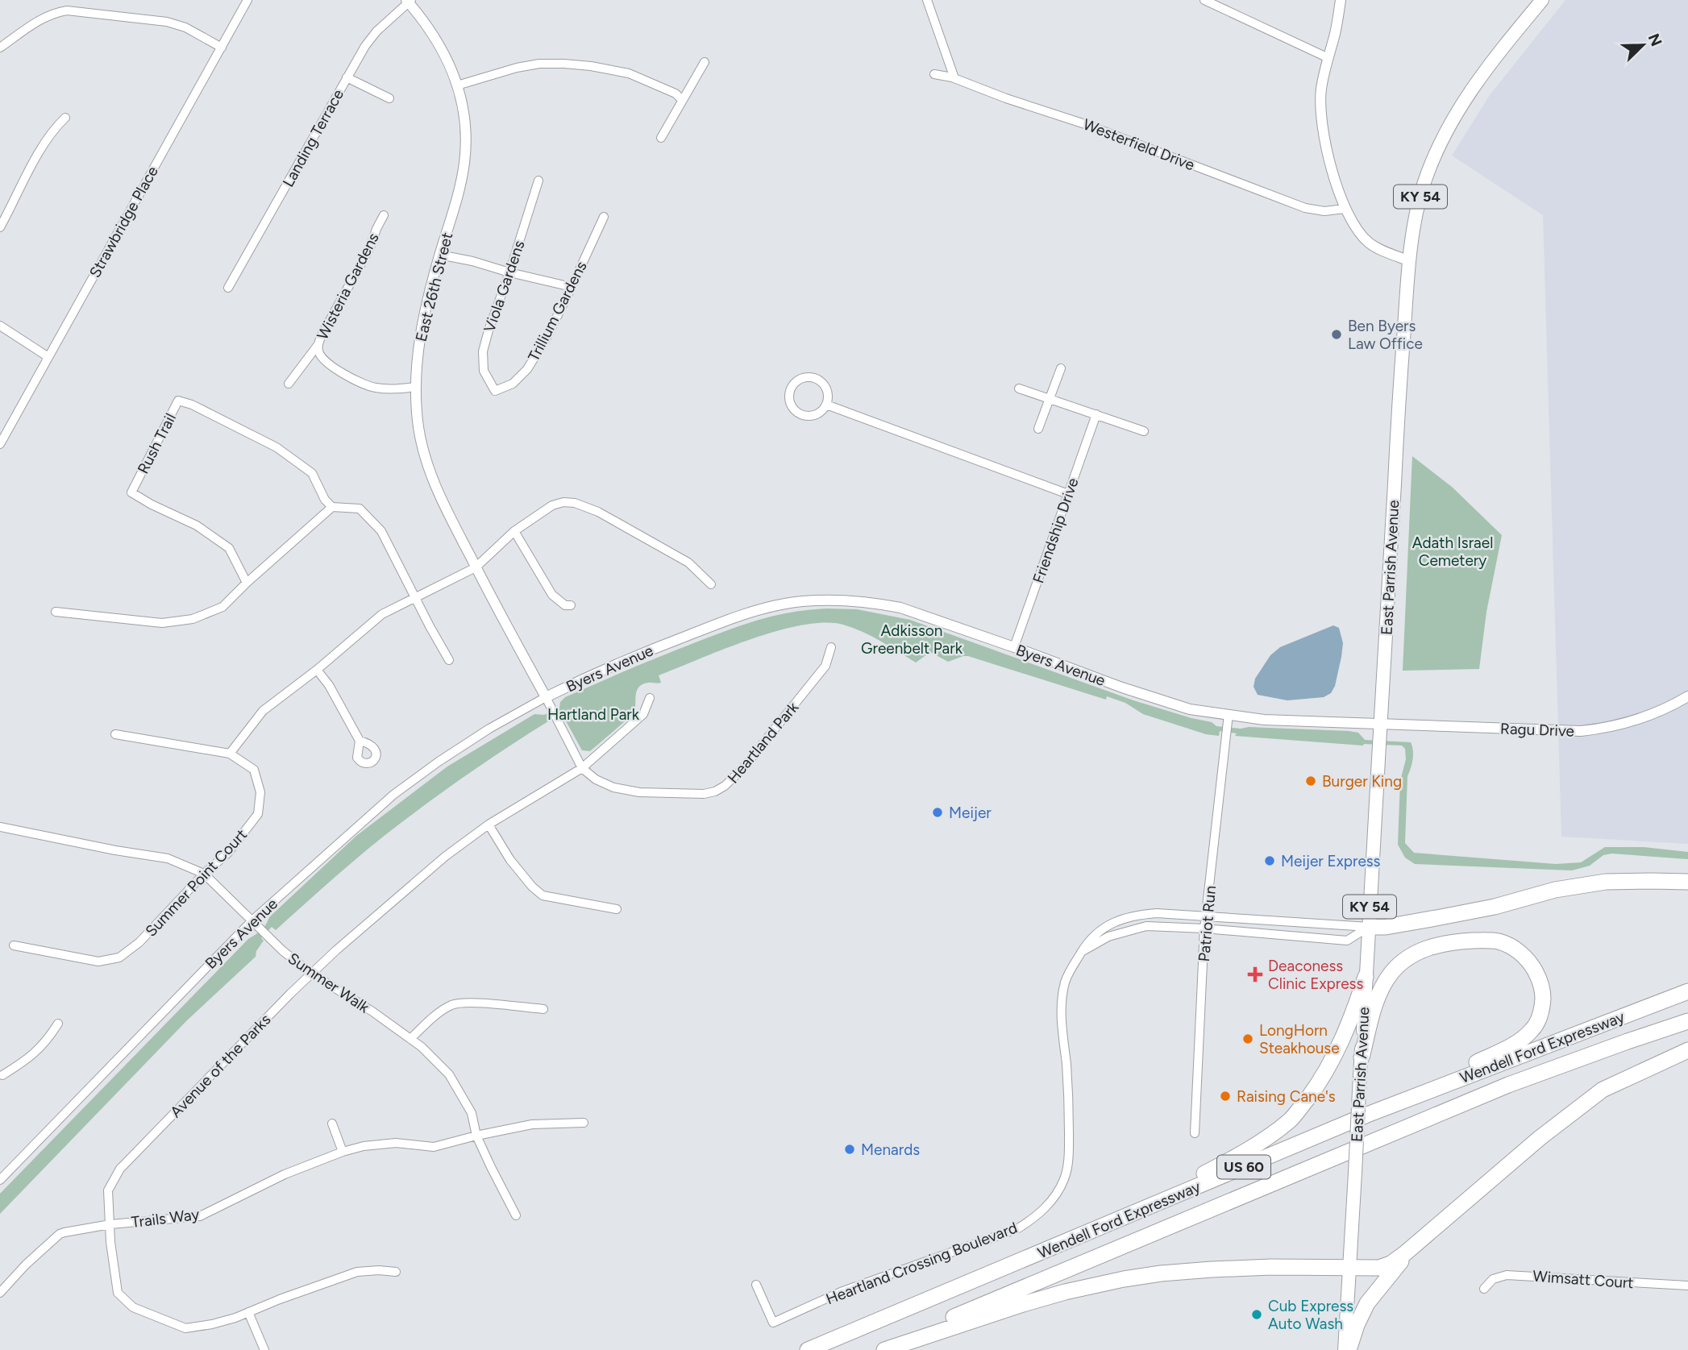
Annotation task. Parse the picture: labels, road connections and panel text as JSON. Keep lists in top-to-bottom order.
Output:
{
  "streets": {
    "highway": ["Wendell Ford Expressway", "US 60"],
    "main road": ["KY 54", "East Parrish Avenue"],
    "street": [
      "Landing Terrace",
      "Westerfield Drive",
      "Strawbridge Place",
      "Wisteria Gardens",
      "Viola Gardens",
      "East 26th Street",
      "Trillium Gardens",
      "Rush Trail",
      "Friendship Drive",
      "Byers Avenue",
      "Ragu Drive",
      "Heartland Park",
      "Summer Point Court",
      "Patriot Run",
      "Summer Walk",
      "Avenue of the Parks",
      "Trails Way",
      "Heartland Crossing Boulevard",
      "Wimsatt Court"
    ]
  },
  "crossings": [
    ["Landing Terrace", "East 26th Street"],
    ["KY 54", "East Parrish Avenue"],
    ["Wisteria Gardens", "East 26th Street"],
    ["Viola Gardens", "Trillium Gardens"],
    ["East 26th Street", "Byers Avenue"],
    ["East 26th Street", "Heartland Park"],
    ["Friendship Drive", "Byers Avenue"],
    ["East Parrish Avenue", "Byers Avenue"],
    ["East Parrish Avenue", "Ragu Drive"],
    ["East Parrish Avenue", "Heartland Crossing Boulevard"],
    ["Byers Avenue", "Ragu Drive"],
    ["Byers Avenue", "Heartland Park"],
    ["Byers Avenue", "Patriot Run"],
    ["Byers Avenue", "Summer Walk"],
    ["Heartland Park", "Avenue of the Parks"],
    ["Summer Point Court", "Summer Walk"],
    ["Patriot Run", "Heartland Crossing Boulevard"],
    ["Summer Walk", "Avenue of the Parks"],
    ["Summer Walk", "Trails Way"],
    ["Wendell Ford Expressway", "US 60"],
    ["Avenue of the Parks", "Trails Way"]
  ],
  "parks": ["Adath Israel Cemetery", "Adkisson Greenbelt Park", "Hartland Park"],
  "places": {
    "other": [
      "Ben Byers Law Office",
      "Burger King",
      "Meijer",
      "Meijer Express",
      "LongHorn Steakhouse",
      "Raising Cane's",
      "Menards",
      "Cub Express Auto Wash"
    ],
    "health": ["Deaconess Clinic Express"]
  },
  "north": "top right"
}
